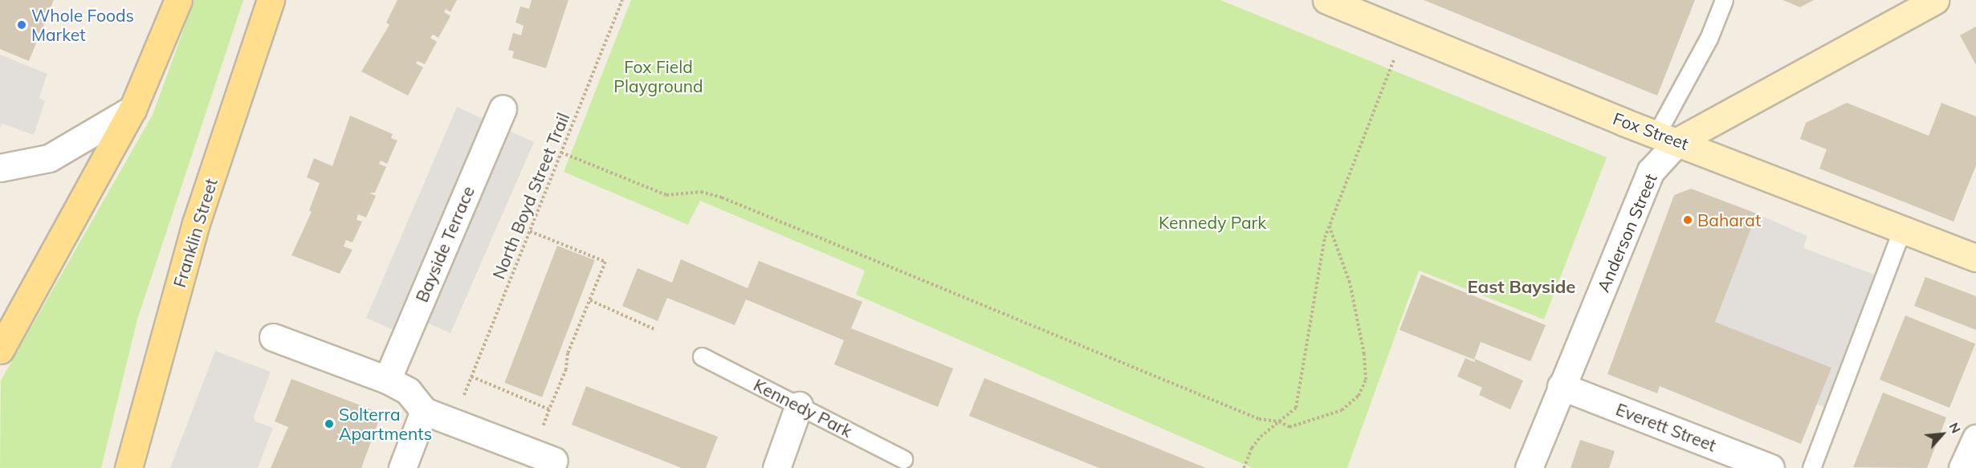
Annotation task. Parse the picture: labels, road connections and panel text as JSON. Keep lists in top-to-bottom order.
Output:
{
  "streets": {
    "main road": ["Franklin Street"],
    "street": [
      "Fox Street",
      "Anderson Street",
      "Bayside Terrace",
      "Everett Street"
    ],
    "lane": ["Kennedy Park"],
    "path": ["North Boyd Street Trail"]
  },
  "crossings": [
    ["Fox Street", "Anderson Street"],
    ["Anderson Street", "Everett Street"]
  ],
  "districts": ["East Bayside"],
  "parks": ["Fox Field Playground", "Kennedy Park"],
  "places": ["Whole Foods Market", "Baharat", "Solterra Apartments"],
  "north": "top right"
}
